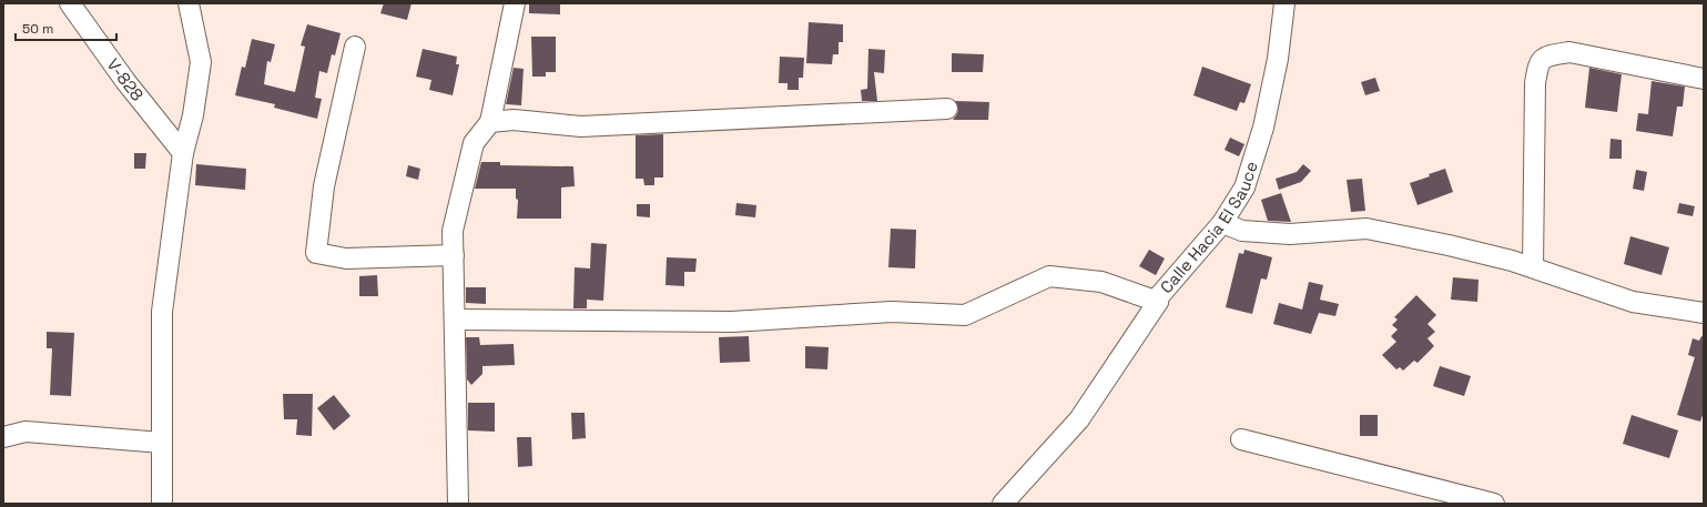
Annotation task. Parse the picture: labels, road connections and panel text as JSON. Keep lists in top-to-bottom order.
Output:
{
  "streets": {
    "street": ["V-828", "Calle Hacia El Sauce"]
  },
  "scale_bar": "50 m"
}
